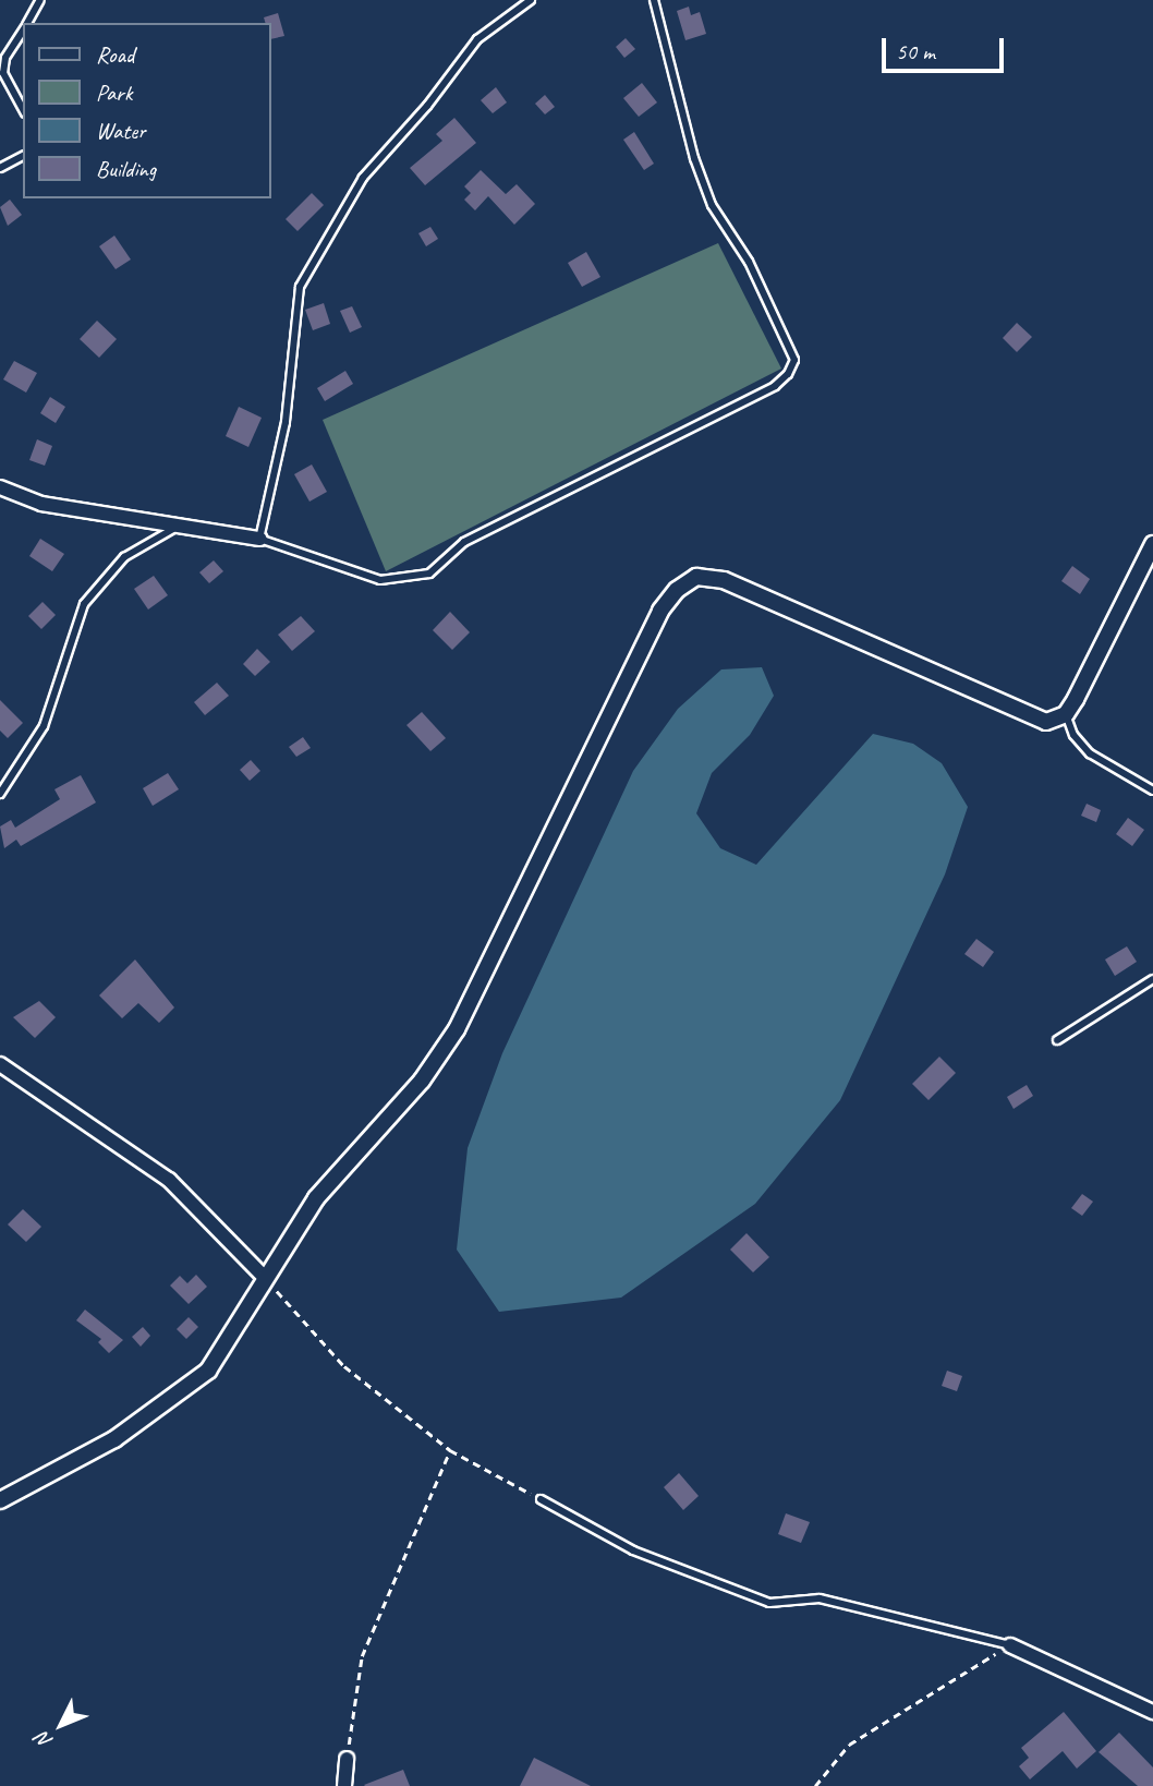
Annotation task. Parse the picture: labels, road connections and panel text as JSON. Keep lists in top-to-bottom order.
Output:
{
  "legend": [
    "Road",
    "Park",
    "Water",
    "Building"
  ],
  "scale_bar": "50 m",
  "north": "bottom left"
}
